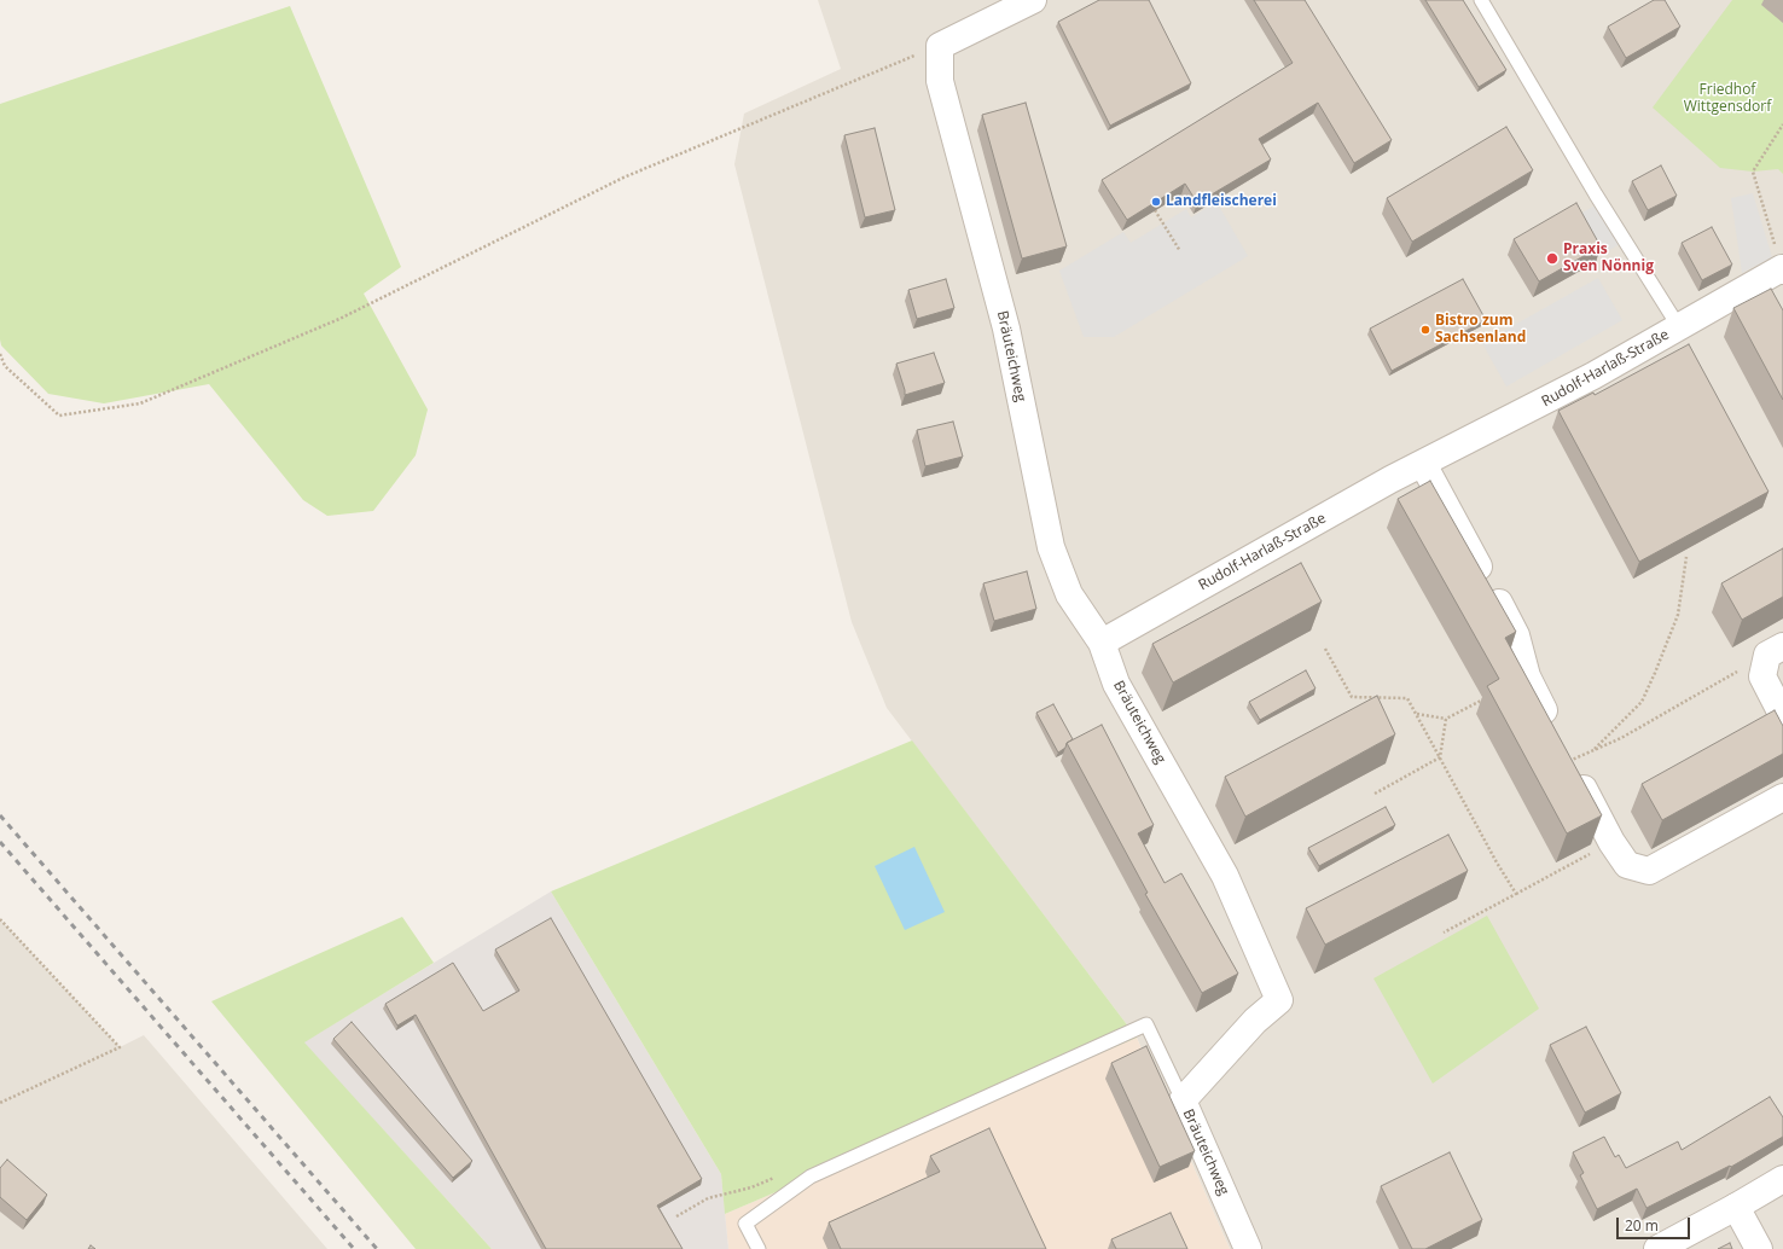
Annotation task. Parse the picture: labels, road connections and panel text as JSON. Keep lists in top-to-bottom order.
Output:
{
  "streets": {
    "street": ["Bräuteichweg", "Rudolf-Harlaß-Straße"]
  },
  "crossings": [
    ["Bräuteichweg", "Rudolf-Harlaß-Straße"]
  ],
  "parks": ["Friedhof Wittgensdorf"],
  "places": ["Landfleischerei", "Praxis Sven Nönnig", "Bistro zum Sachsenland"],
  "scale_bar": "20 m"
}
